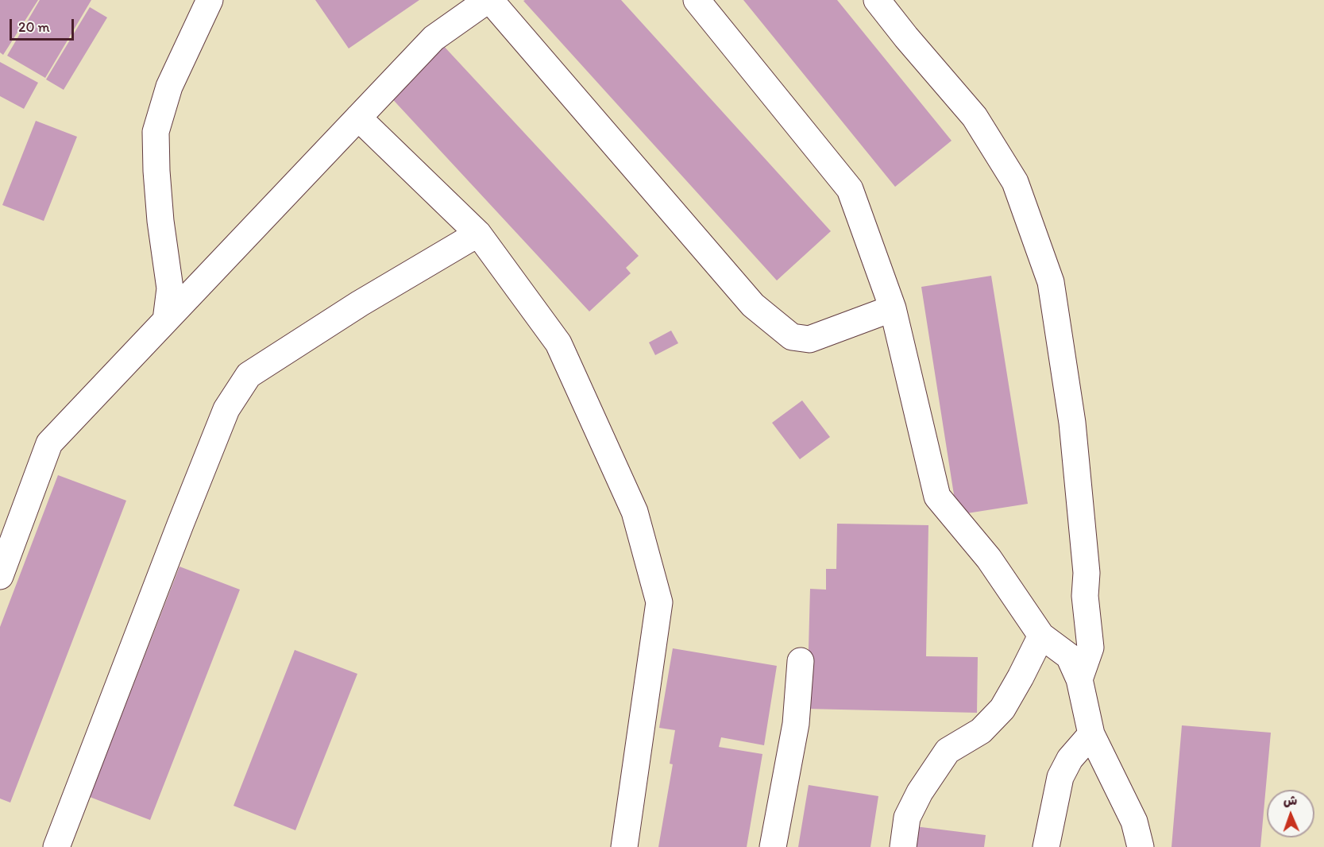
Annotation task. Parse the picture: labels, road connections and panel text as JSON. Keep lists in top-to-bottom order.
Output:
{
  "scale_bar": "20 m",
  "north": "top"
}
